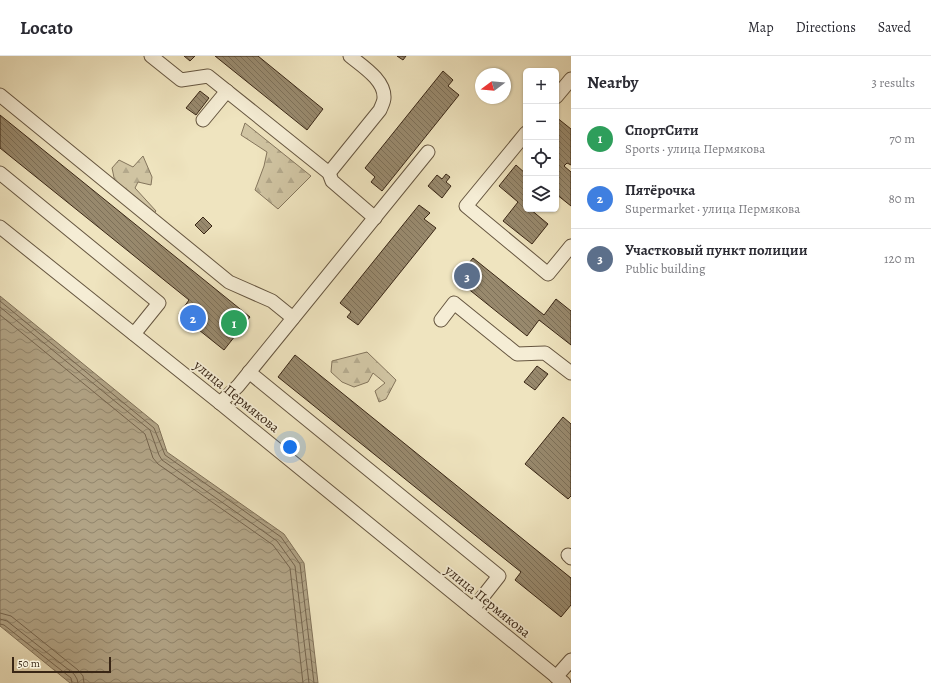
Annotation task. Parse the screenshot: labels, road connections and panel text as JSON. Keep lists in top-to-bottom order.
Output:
{
  "streets": {
    "street": ["улица Пермякова"]
  },
  "scale_bar": "50 m",
  "north": "left",
  "page": {
    "header": "Locato",
    "nav": ["Map", "Directions", "Saved"],
    "heading": ["Nearby", "3 results"],
    "map_buttons": ["+", "−"],
    "list": [
      {
        "mark": "1",
        "name": "СпортСити",
        "note": "Sports · улица Пермякова",
        "value": "70 m"
      },
      {
        "mark": "2",
        "name": "Пятёрочка",
        "note": "Supermarket · улица Пермякова",
        "value": "80 m"
      },
      {
        "mark": "3",
        "name": "Участковый пункт полиции",
        "note": "Public building",
        "value": "120 m"
      }
    ],
    "pins": ["3", "2", "1"],
    "scale": "50 m"
  }
}
